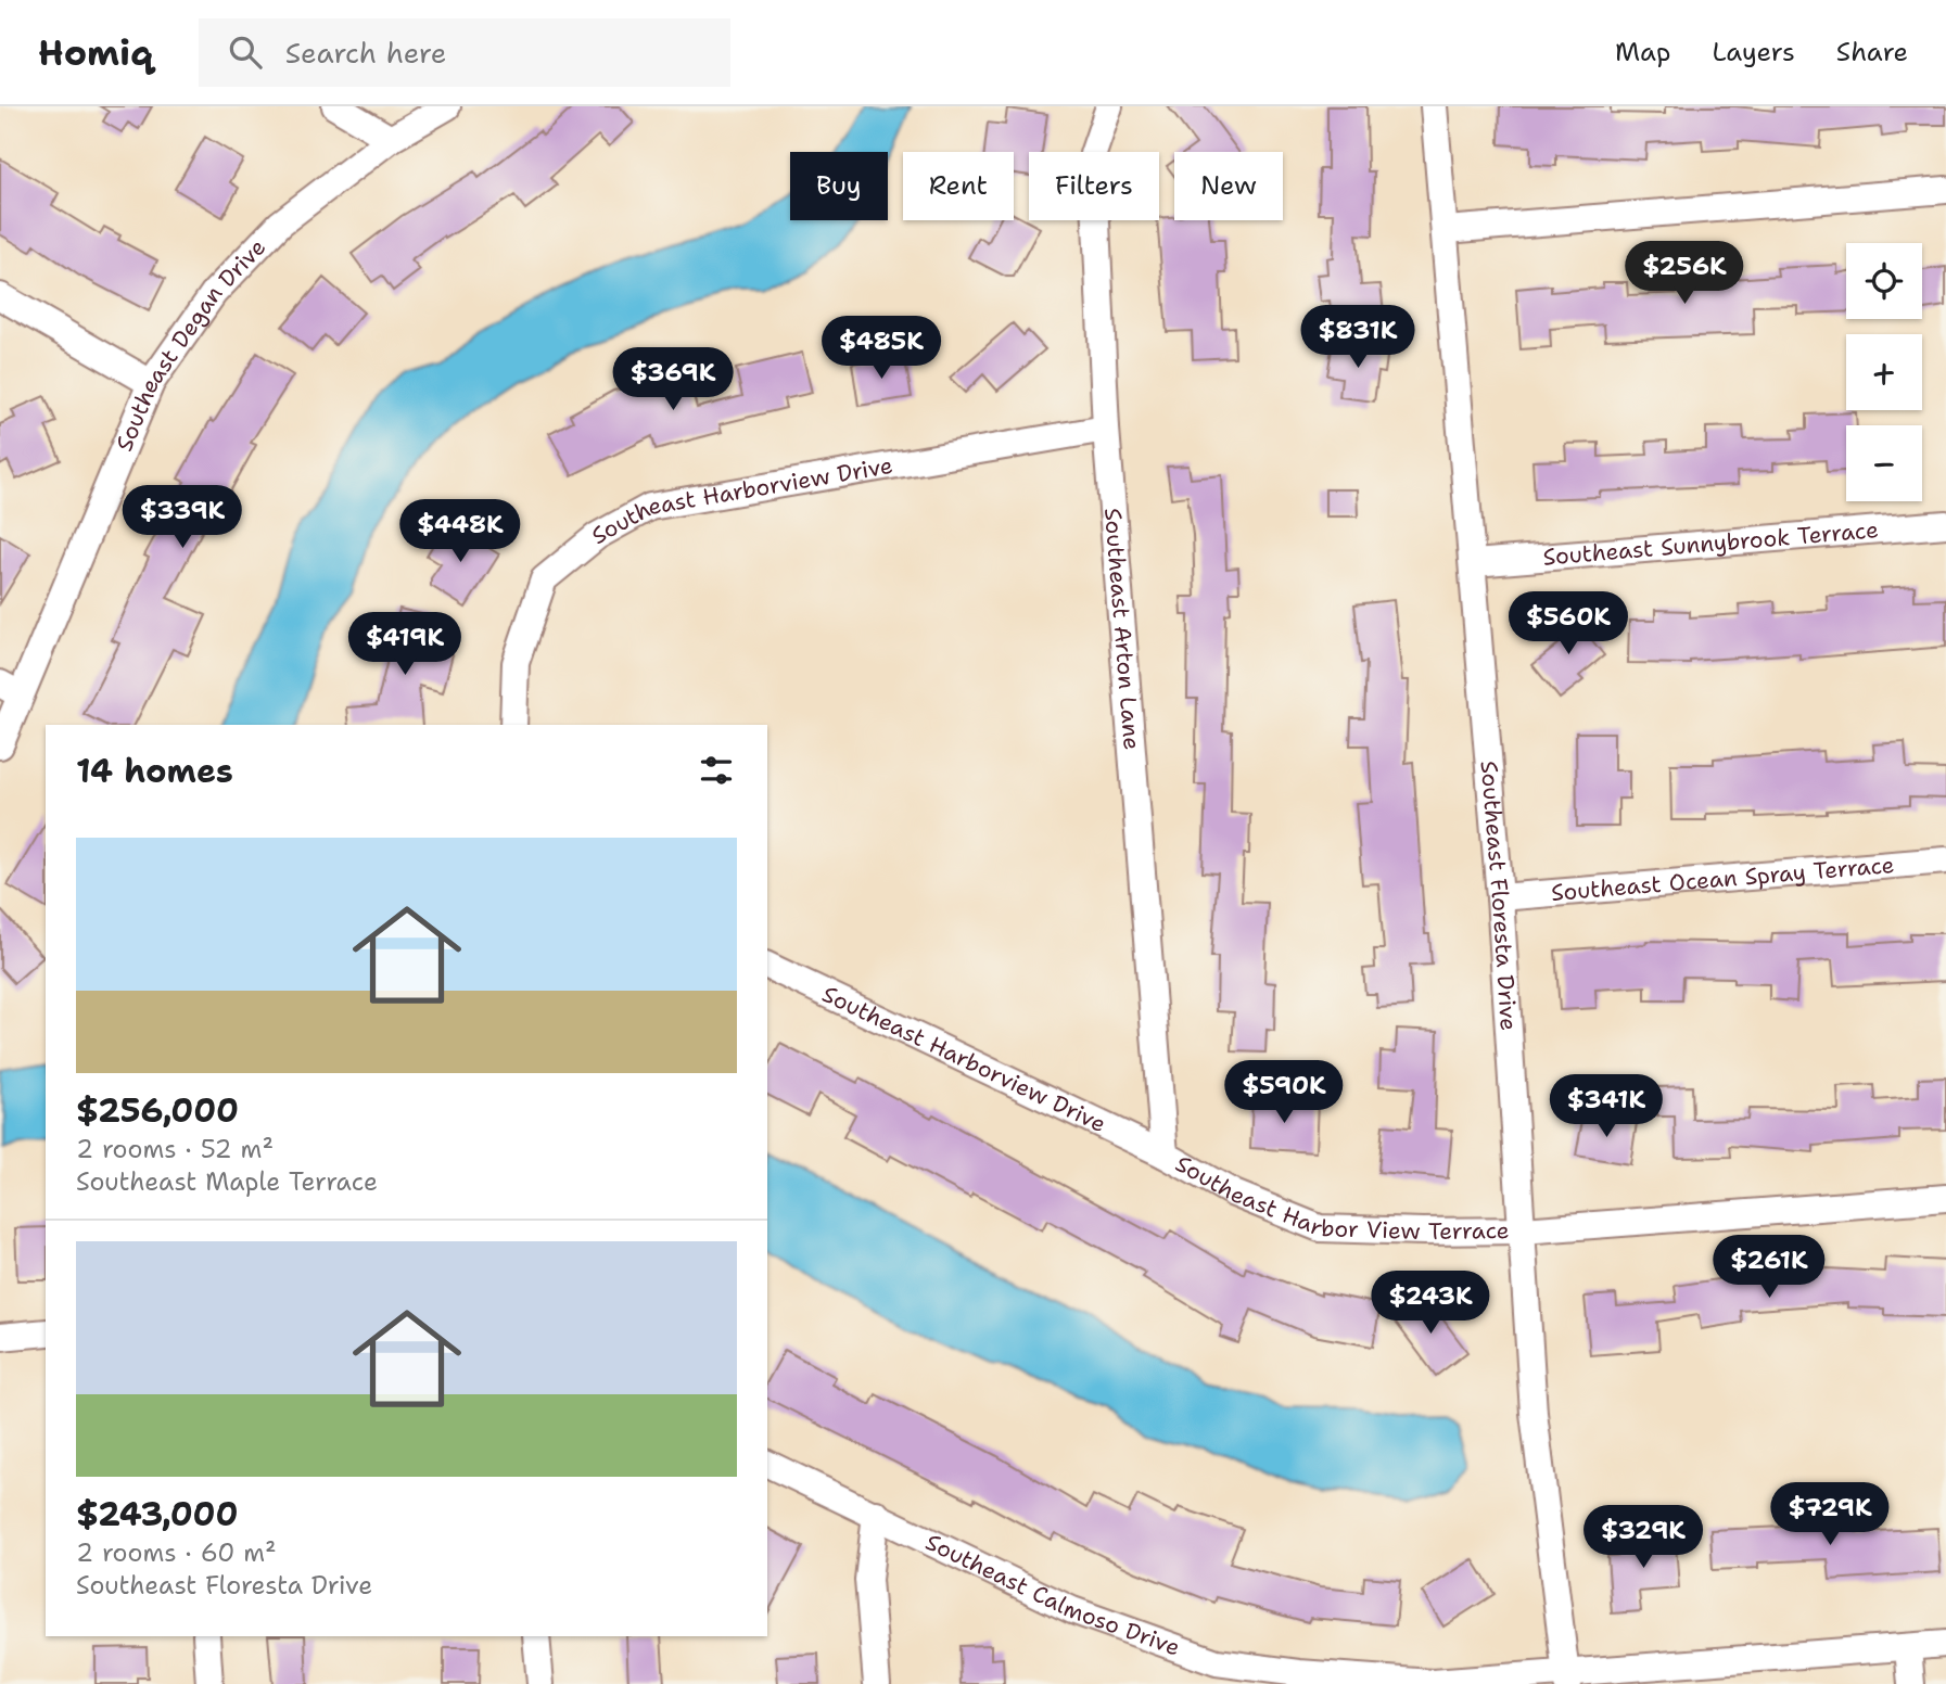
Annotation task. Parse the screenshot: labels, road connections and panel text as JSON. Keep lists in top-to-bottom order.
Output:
{
  "streets": {
    "street": [
      "Southeast Degan Drive",
      "Southeast Harborview Drive",
      "Southeast Sunnybrook Terrace",
      "Southeast Arton Lane",
      "Southeast Ocean Spray Terrace",
      "Southeast Floresta Drive",
      "Southeast Harbor View Terrace",
      "Southeast Calmoso Drive"
    ]
  },
  "crossings": [
    ["Southeast Harborview Drive", "Southeast Arton Lane"],
    ["Southeast Harborview Drive", "Southeast Harbor View Terrace"],
    ["Southeast Sunnybrook Terrace", "Southeast Floresta Drive"],
    ["Southeast Arton Lane", "Southeast Harbor View Terrace"],
    ["Southeast Ocean Spray Terrace", "Southeast Floresta Drive"],
    ["Southeast Floresta Drive", "Southeast Harbor View Terrace"],
    ["Southeast Floresta Drive", "Southeast Calmoso Drive"]
  ],
  "page": {
    "header": "Homiq",
    "search": "Search here",
    "nav": ["Map", "Layers", "Share"],
    "chip": [
      "Buy",
      "Rent",
      "Filters",
      "New"
    ],
    "price": [
      "$256K",
      "$831K",
      "$485K",
      "$369K",
      "$339K",
      "$448K",
      "$560K",
      "$419K",
      "$590K",
      "$341K",
      "$261K",
      "$243K",
      "$729K",
      "$329K"
    ],
    "map_buttons": ["+", "−"],
    "heading": "14 homes",
    "list": [
      {
        "name": "$256,000",
        "note": "2 rooms · 52 m² · Southeast Maple Terrace"
      },
      {
        "name": "$243,000",
        "note": "2 rooms · 60 m² · Southeast Floresta Drive"
      }
    ]
  }
}
